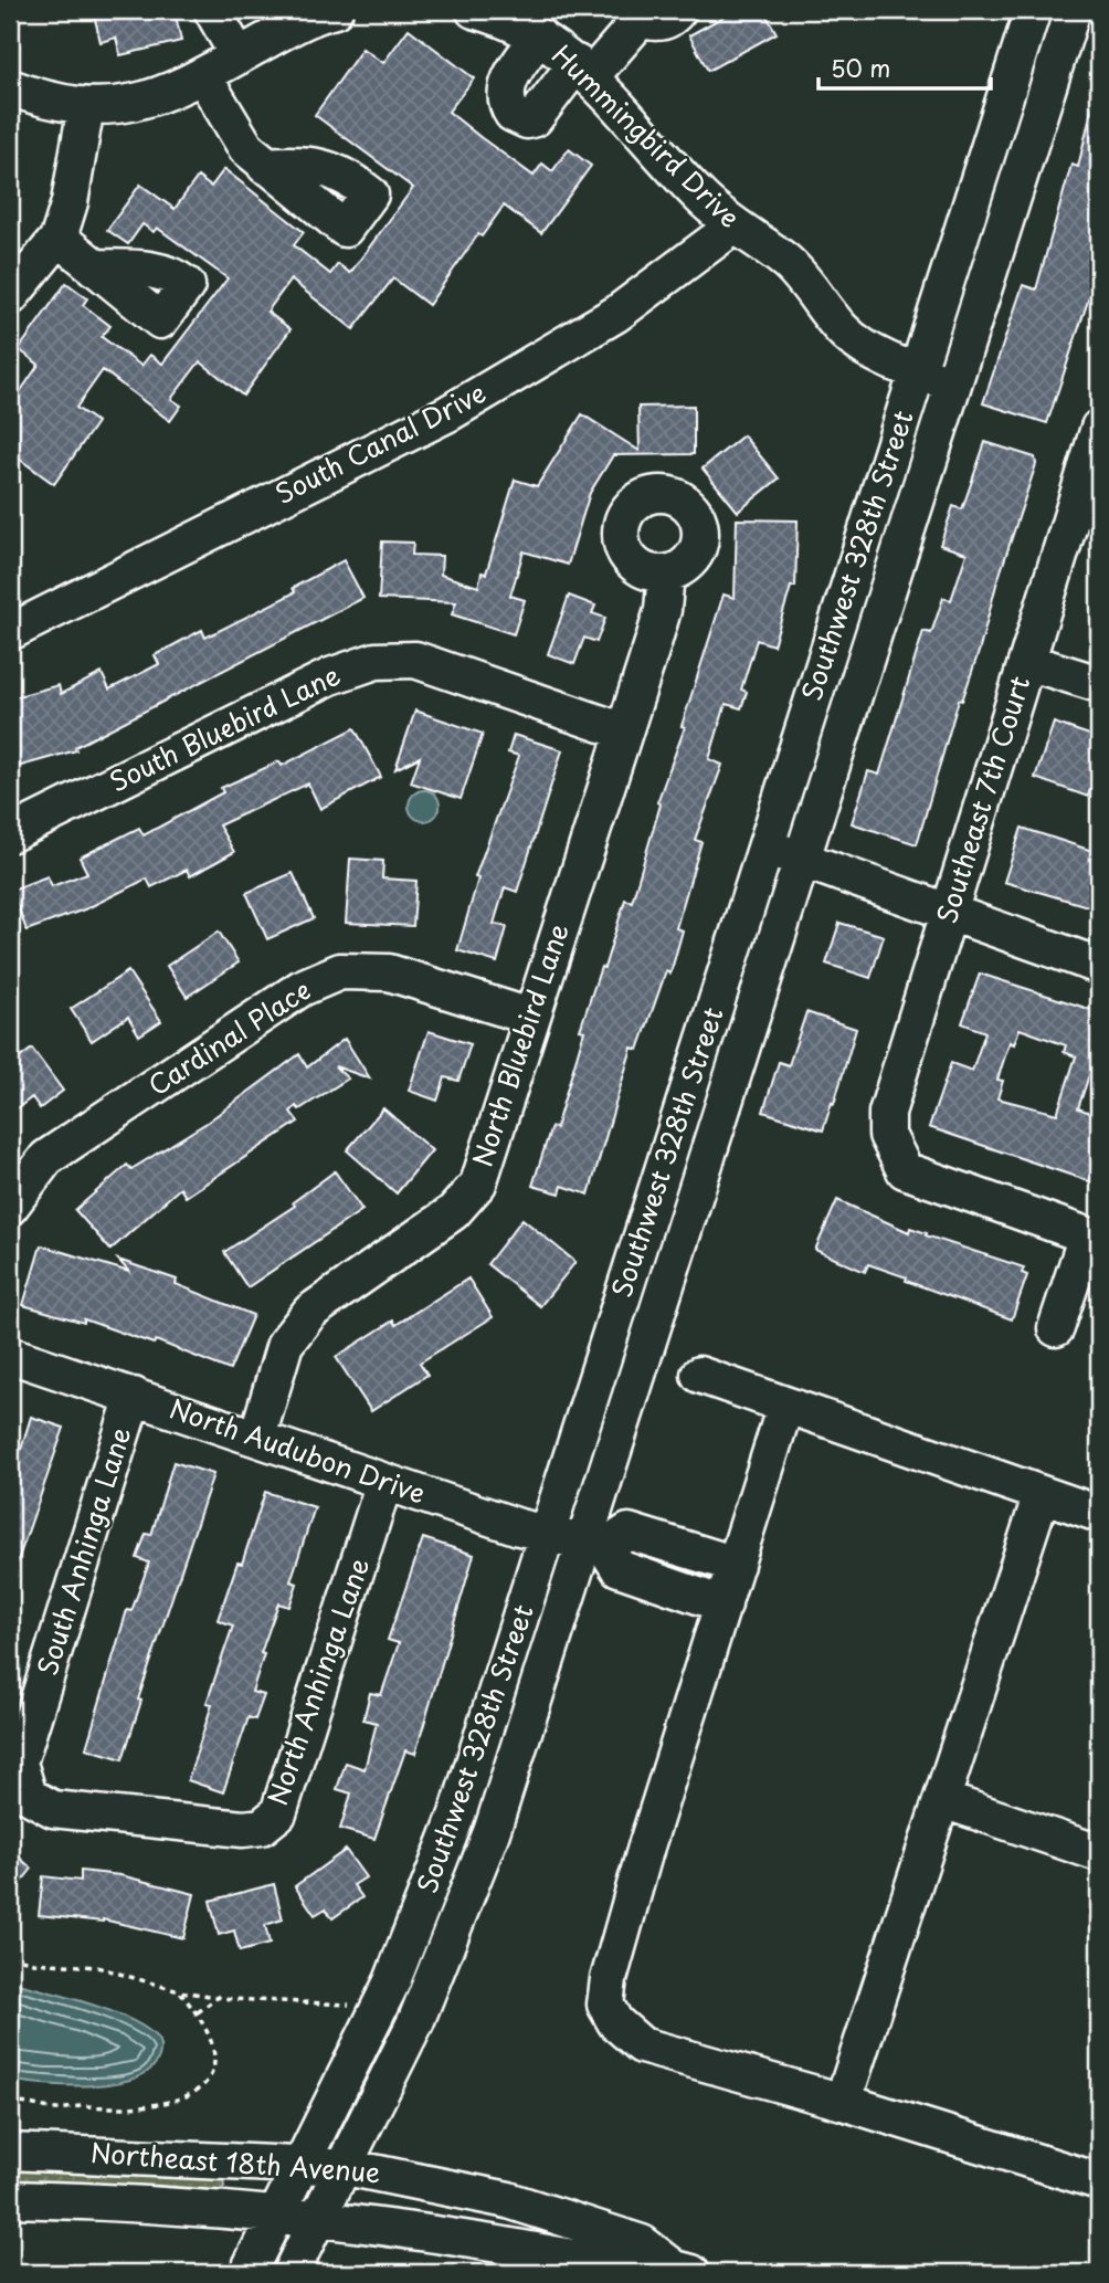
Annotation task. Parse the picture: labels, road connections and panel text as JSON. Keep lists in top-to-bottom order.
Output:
{
  "streets": {
    "street": [
      "Hummingbird Drive",
      "South Canal Drive",
      "Southwest 328th Street",
      "South Bluebird Lane",
      "Southeast 7th Court",
      "Cardinal Place",
      "North Bluebird Lane",
      "North Audubon Drive",
      "South Anhinga Lane",
      "North Anhinga Lane",
      "Northeast 18th Avenue"
    ]
  },
  "crossings": [
    ["Hummingbird Drive", "South Canal Drive"],
    ["Hummingbird Drive", "Southwest 328th Street"],
    ["Southwest 328th Street", "North Audubon Drive"],
    ["Southwest 328th Street", "Northeast 18th Avenue"],
    ["South Bluebird Lane", "North Bluebird Lane"],
    ["Cardinal Place", "North Bluebird Lane"],
    ["North Bluebird Lane", "North Audubon Drive"],
    ["North Audubon Drive", "South Anhinga Lane"],
    ["North Audubon Drive", "North Anhinga Lane"],
    ["South Anhinga Lane", "North Anhinga Lane"]
  ],
  "scale_bar": "50 m"
}
